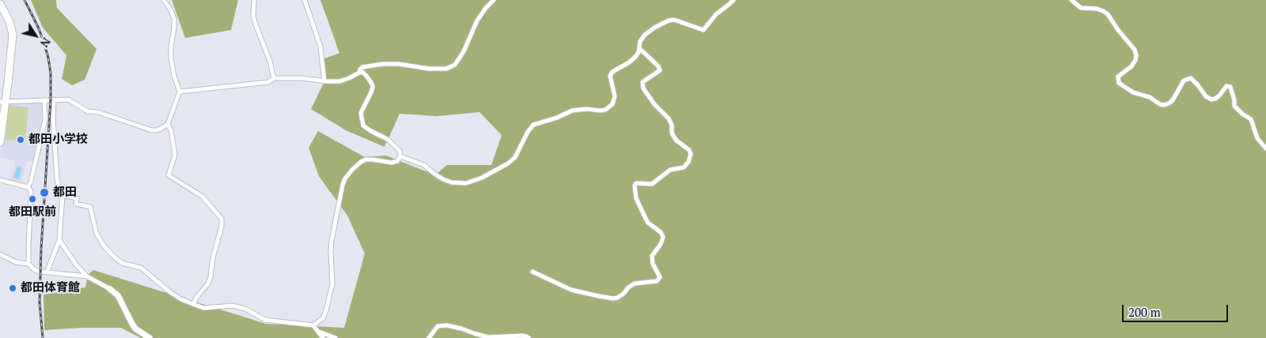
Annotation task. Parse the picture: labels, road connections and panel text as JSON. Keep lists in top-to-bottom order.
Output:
{
  "places": [
    "都田小学校",
    "都田",
    "都田駅前",
    "都田体育館"
  ],
  "scale_bar": "200 m",
  "north": "bottom right"
}
